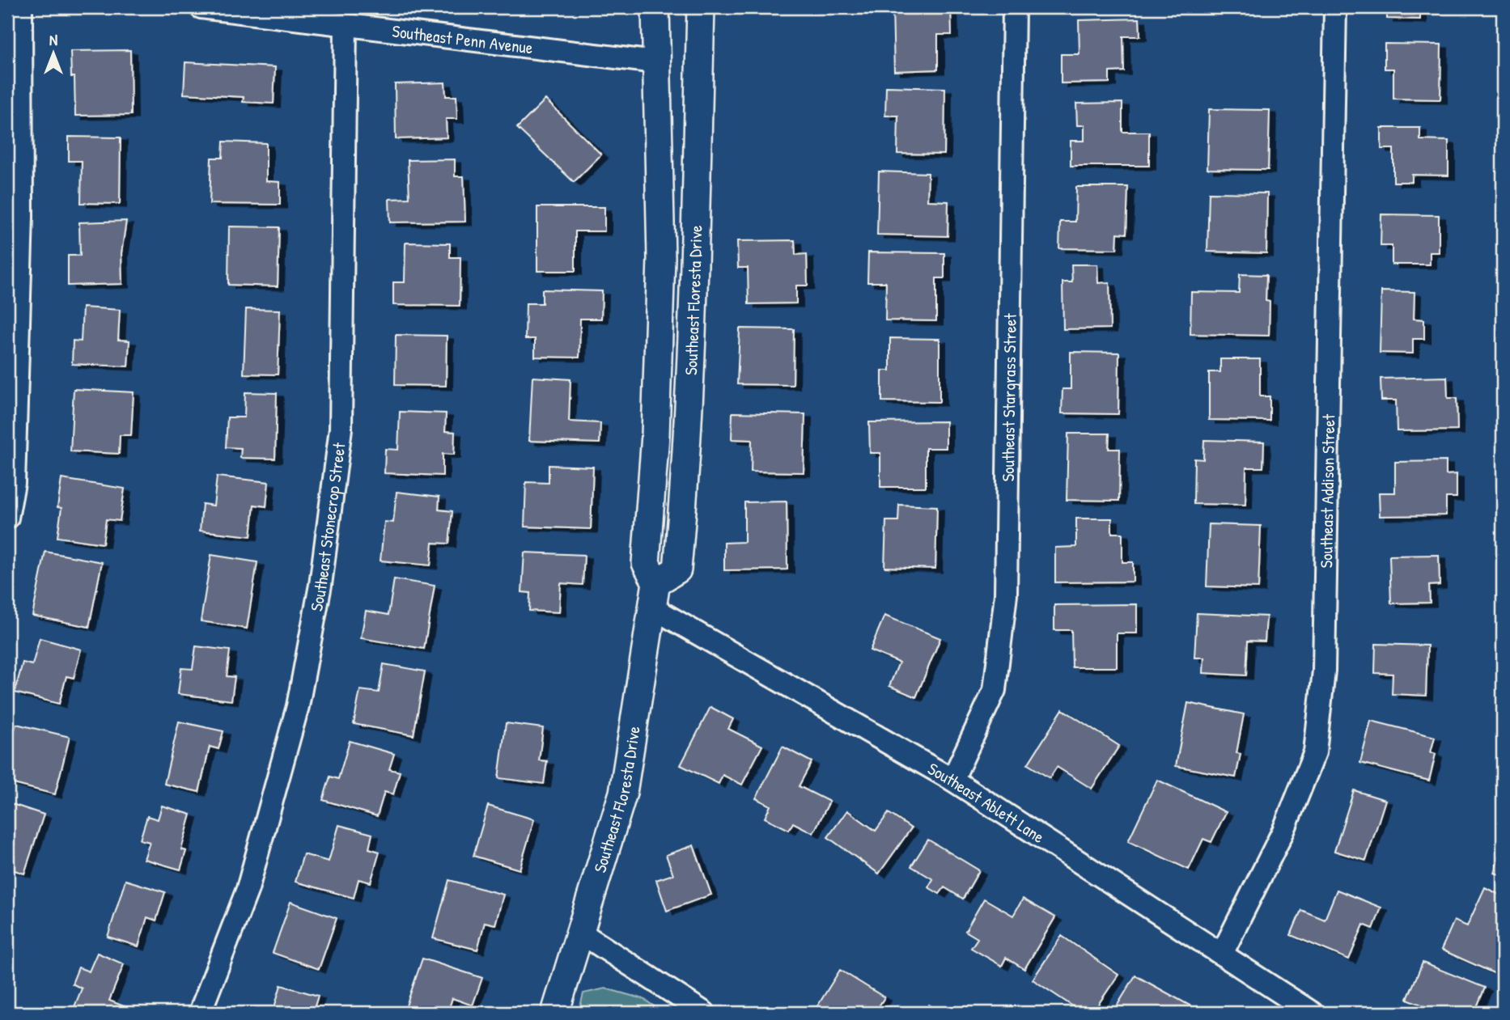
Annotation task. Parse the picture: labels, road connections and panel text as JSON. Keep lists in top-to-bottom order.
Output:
{
  "streets": {
    "street": [
      "Southeast Penn Avenue",
      "Southeast Floresta Drive",
      "Southeast Stargrass Street",
      "Southeast Addison Street",
      "Southeast Stonecrop Street",
      "Southeast Ablett Lane"
    ]
  },
  "crossings": [
    ["Southeast Penn Avenue", "Southeast Floresta Drive"],
    ["Southeast Penn Avenue", "Southeast Stonecrop Street"],
    ["Southeast Floresta Drive", "Southeast Ablett Lane"],
    ["Southeast Stargrass Street", "Southeast Ablett Lane"],
    ["Southeast Addison Street", "Southeast Ablett Lane"]
  ],
  "north": "top"
}
